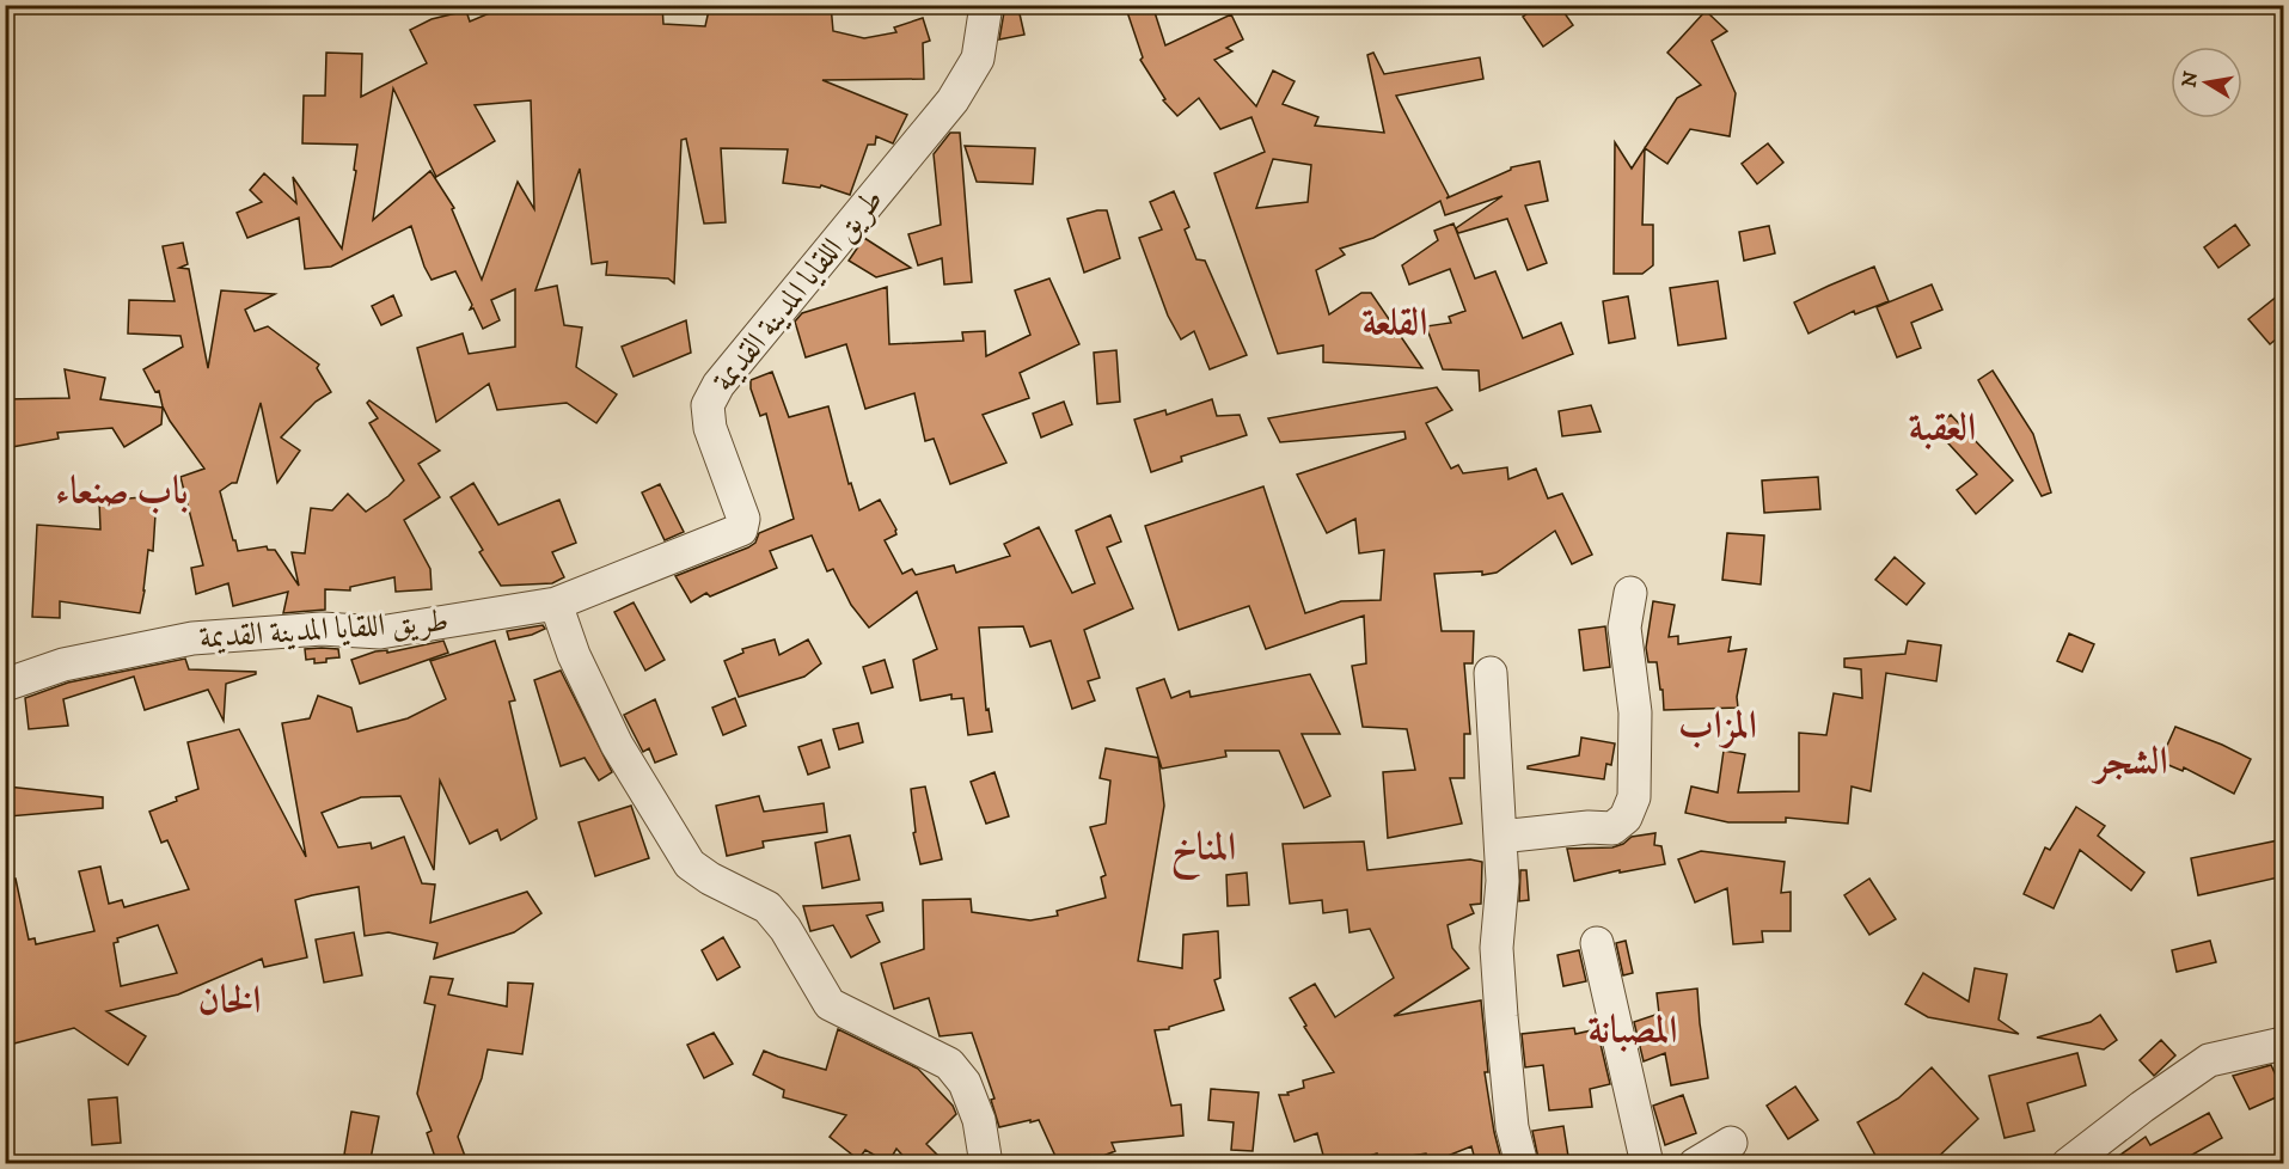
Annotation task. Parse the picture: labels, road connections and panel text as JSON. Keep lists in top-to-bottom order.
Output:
{
  "streets": {
    "street": ["طريق اللقايا المدينة القديمة"]
  },
  "districts": [
    "القلعة",
    "العقبة",
    "باب صنعاء",
    "المزاب",
    "الشجر",
    "المناخ",
    "الخان",
    "المصبانة"
  ],
  "north": "left"
}
